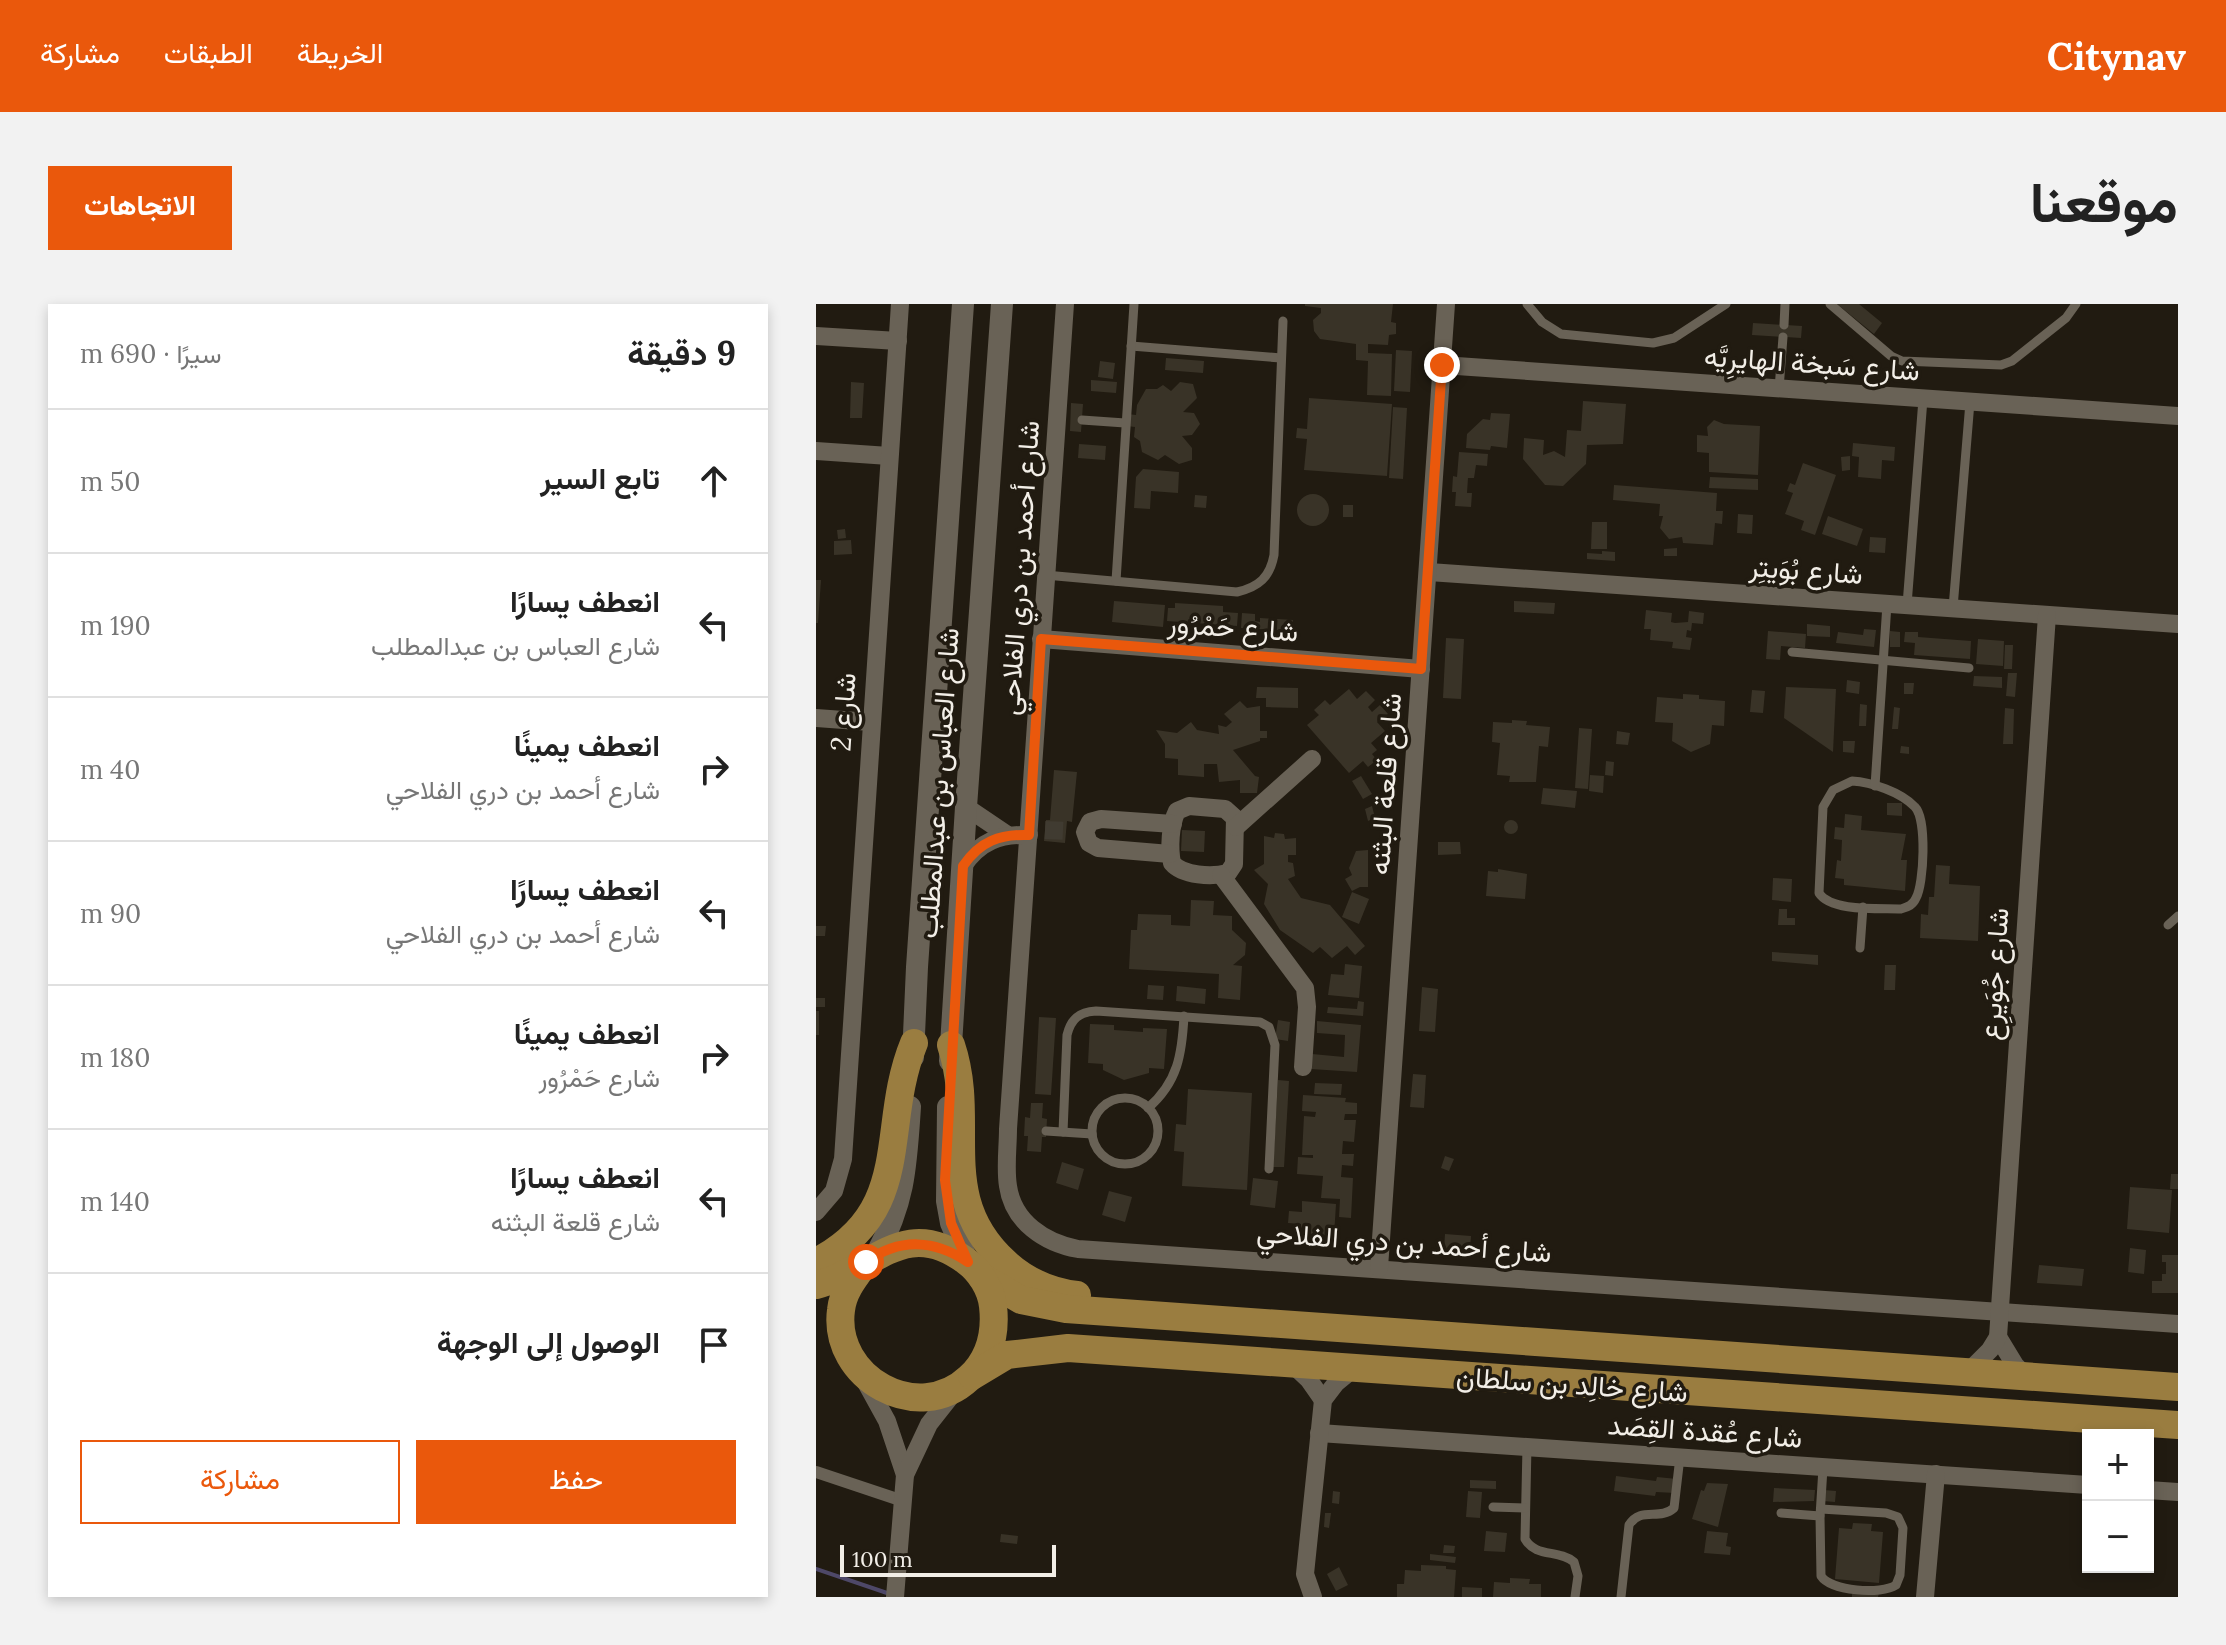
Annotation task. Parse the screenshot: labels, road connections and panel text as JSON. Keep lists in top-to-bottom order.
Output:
{
  "streets": {
    "main road": ["شارع خالِد بن سلطان"],
    "street": [
      "شارع سَبخة الهايرِيَّه",
      "شارع أحمد بن دري الفلاحي",
      "شارع بُوَيتِر",
      "شارع حَمْرُور",
      "شارع 2",
      "شارع العباس بن عبدالمطلب",
      "شارع قلعة البثنه",
      "شارع جُوَيرِع",
      "شارع عُقدة القِصَد"
    ]
  },
  "crossings": [
    ["شارع سَبخة الهايرِيَّه", "شارع قلعة البثنه"],
    ["شارع أحمد بن دري الفلاحي", "شارع حَمْرُور"],
    ["شارع أحمد بن دري الفلاحي", "شارع قلعة البثنه"],
    ["شارع أحمد بن دري الفلاحي", "شارع جُوَيرِع"],
    ["شارع بُوَيتِر", "شارع قلعة البثنه"],
    ["شارع بُوَيتِر", "شارع جُوَيرِع"],
    ["شارع حَمْرُور", "شارع قلعة البثنه"],
    ["شارع العباس بن عبدالمطلب", "شارع خالِد بن سلطان"]
  ],
  "scale_bar": "100 m",
  "page": {
    "header": "Citynav",
    "nav": ["الخريطة", "الطبقات", "مشاركة"],
    "title": "موقعنا",
    "buttons": [
      "الاتجاهات",
      ["حفظ", "مشاركة"]
    ],
    "heading": ["9 دقيقة", "سيرًا · 690 m"],
    "list": [
      ["تابع السير", "50 m"],
      ["انعطف يسارًا", "شارع العباس بن عبدالمطلب", "190 m"],
      ["انعطف يمينًا", "شارع أحمد بن دري الفلاحي", "40 m"],
      ["انعطف يسارًا", "شارع أحمد بن دري الفلاحي", "90 m"],
      ["انعطف يمينًا", "شارع حَمْرُور", "180 m"],
      ["انعطف يسارًا", "شارع قلعة البثنه", "140 m"],
      "الوصول إلى الوجهة"
    ],
    "map_buttons": ["+", "−"],
    "scale": "100 m"
  }
}
